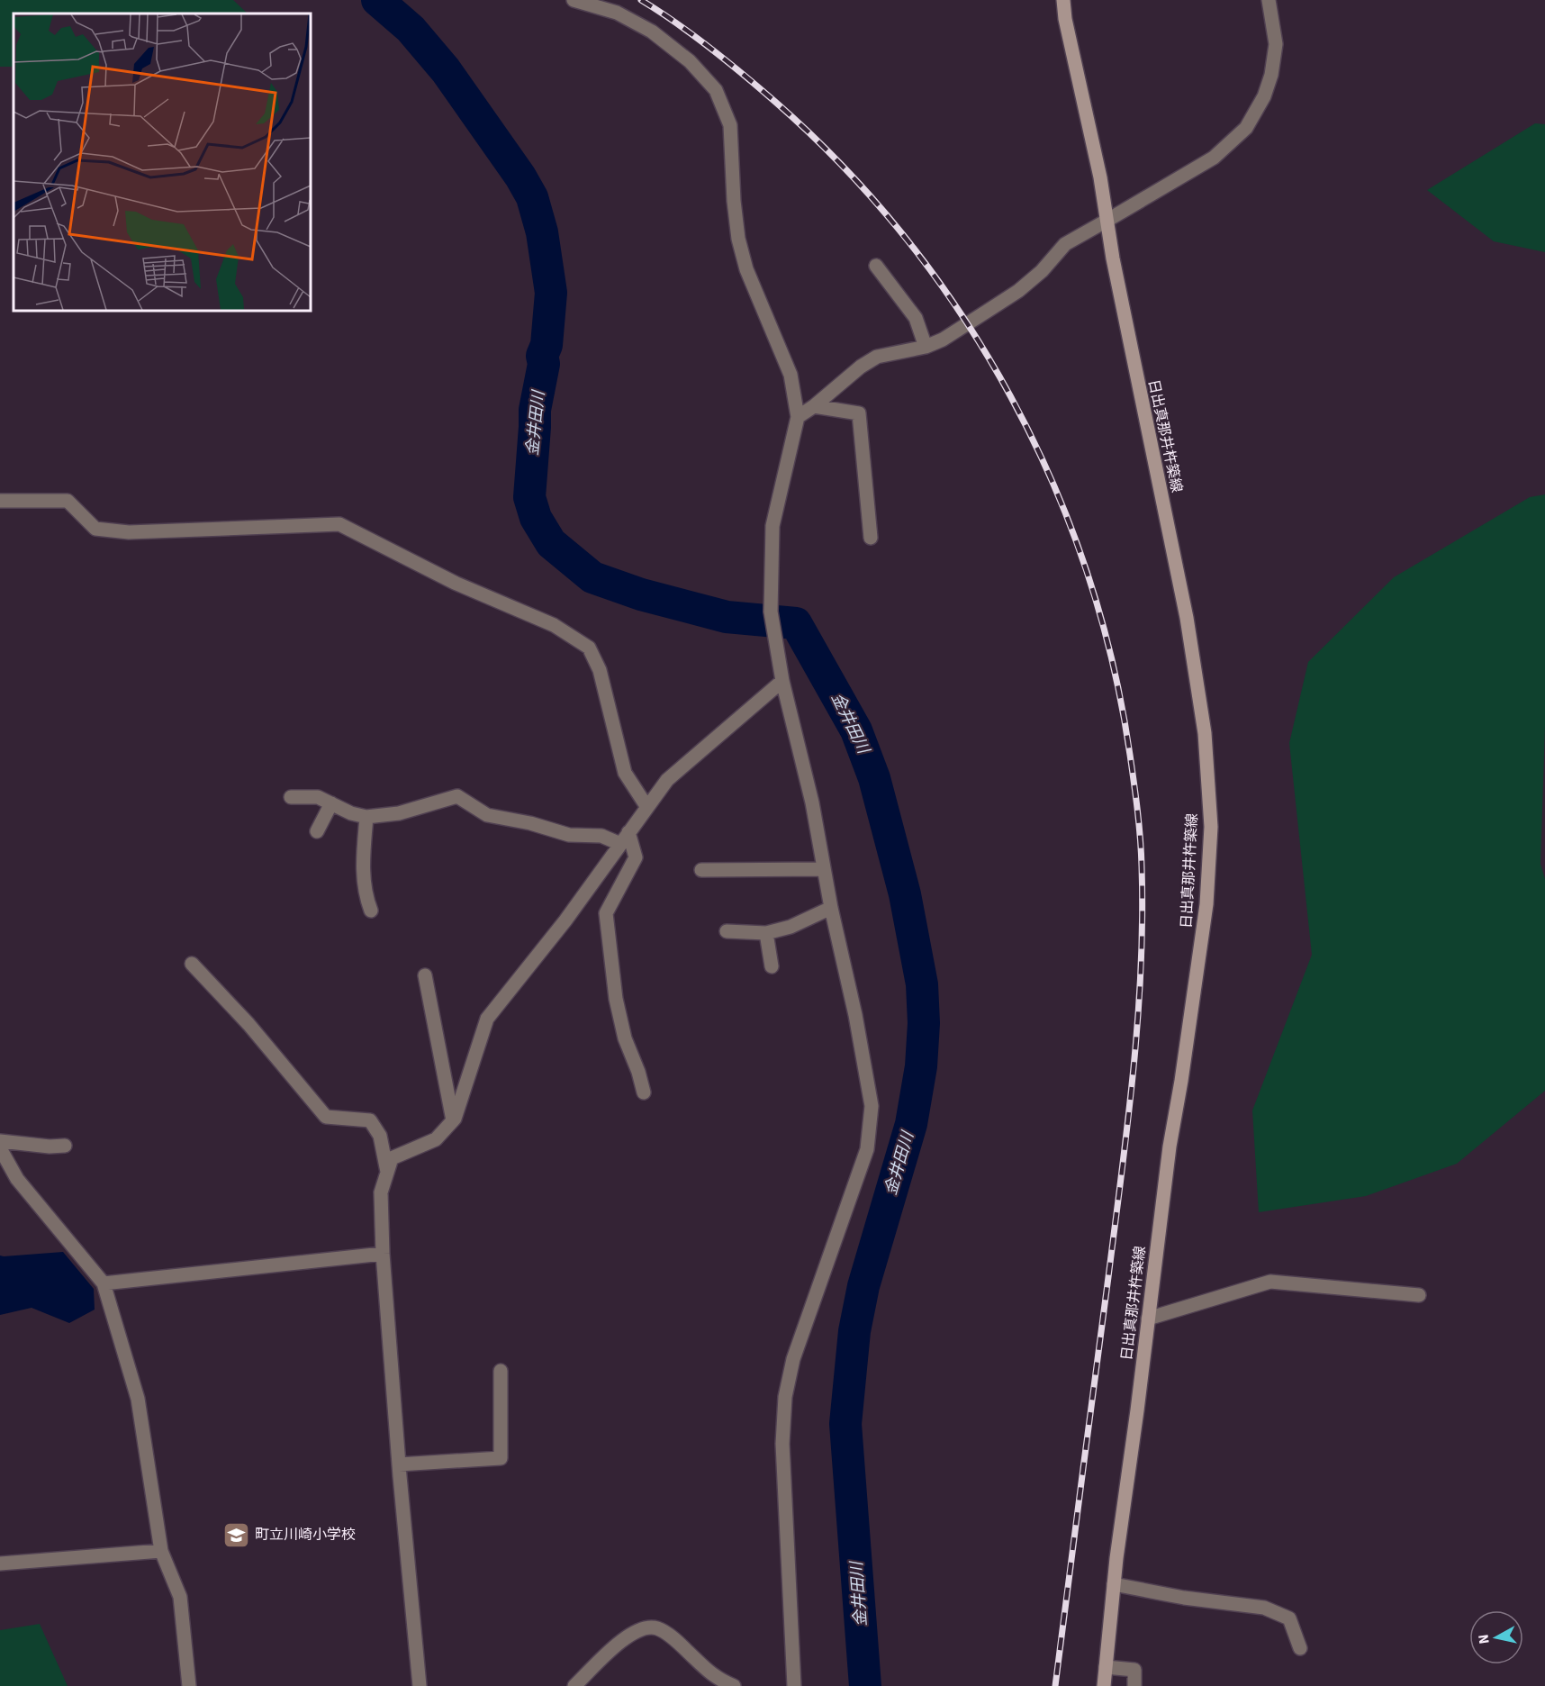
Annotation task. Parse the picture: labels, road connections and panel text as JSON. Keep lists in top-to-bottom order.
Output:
{
  "streets": {
    "main road": ["日出真那井杵築線"]
  },
  "water": ["金井田川"],
  "places": {
    "school or university": ["町立川崎小学校"]
  },
  "north": "left"
}
